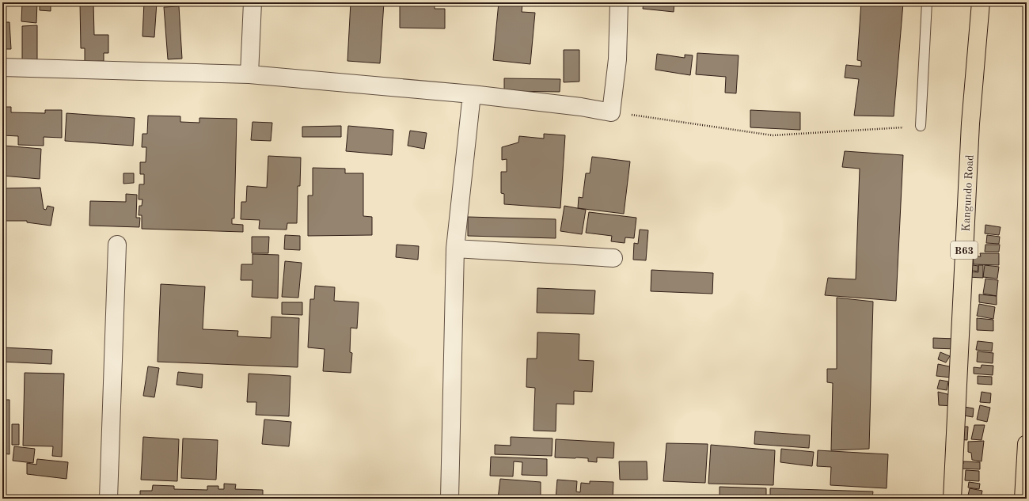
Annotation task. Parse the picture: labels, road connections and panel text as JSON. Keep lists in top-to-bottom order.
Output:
{
  "streets": {
    "highway": ["Kangundo Road", "B63"]
  }
}
